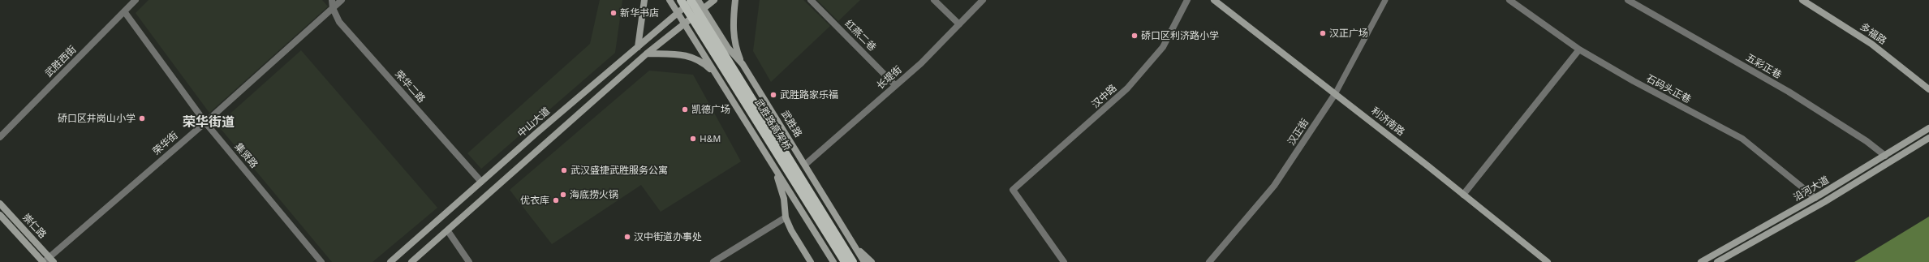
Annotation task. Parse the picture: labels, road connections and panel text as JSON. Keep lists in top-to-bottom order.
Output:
{
  "streets": {
    "main road": [
      "多福路",
      "利济南路",
      "中山大道",
      "武胜路",
      "武胜路高架桥",
      "沿河大道",
      "崇仁路"
    ],
    "street": [
      "红燕二巷",
      "武胜西街",
      "五彩正巷",
      "长堤街",
      "荣华二路",
      "石码头正巷",
      "汉中路",
      "汉正街",
      "荣华街",
      "集贤路"
    ]
  },
  "crossings": [
    ["红燕二巷", "长堤街"],
    ["武胜西街", "集贤路"],
    ["五彩正巷", "沿河大道"],
    ["长堤街", "武胜路"],
    ["荣华二路", "中山大道"],
    ["荣华二路", "荣华街"],
    ["石码头正巷", "沿河大道"],
    ["利济南路", "汉正街"],
    ["荣华街", "集贤路"],
    ["荣华街", "崇仁路"]
  ],
  "districts": ["荣华街道"],
  "places": [
    "新华书店",
    "汉正广场",
    "硚口区利济路小学",
    "武胜路家乐福",
    "凯德广场",
    "硚口区井岗山小学",
    "H&M",
    "武汉盛捷武胜服务公寓",
    "海底捞火锅",
    "优衣库",
    "汉中街道办事处"
  ]
}
